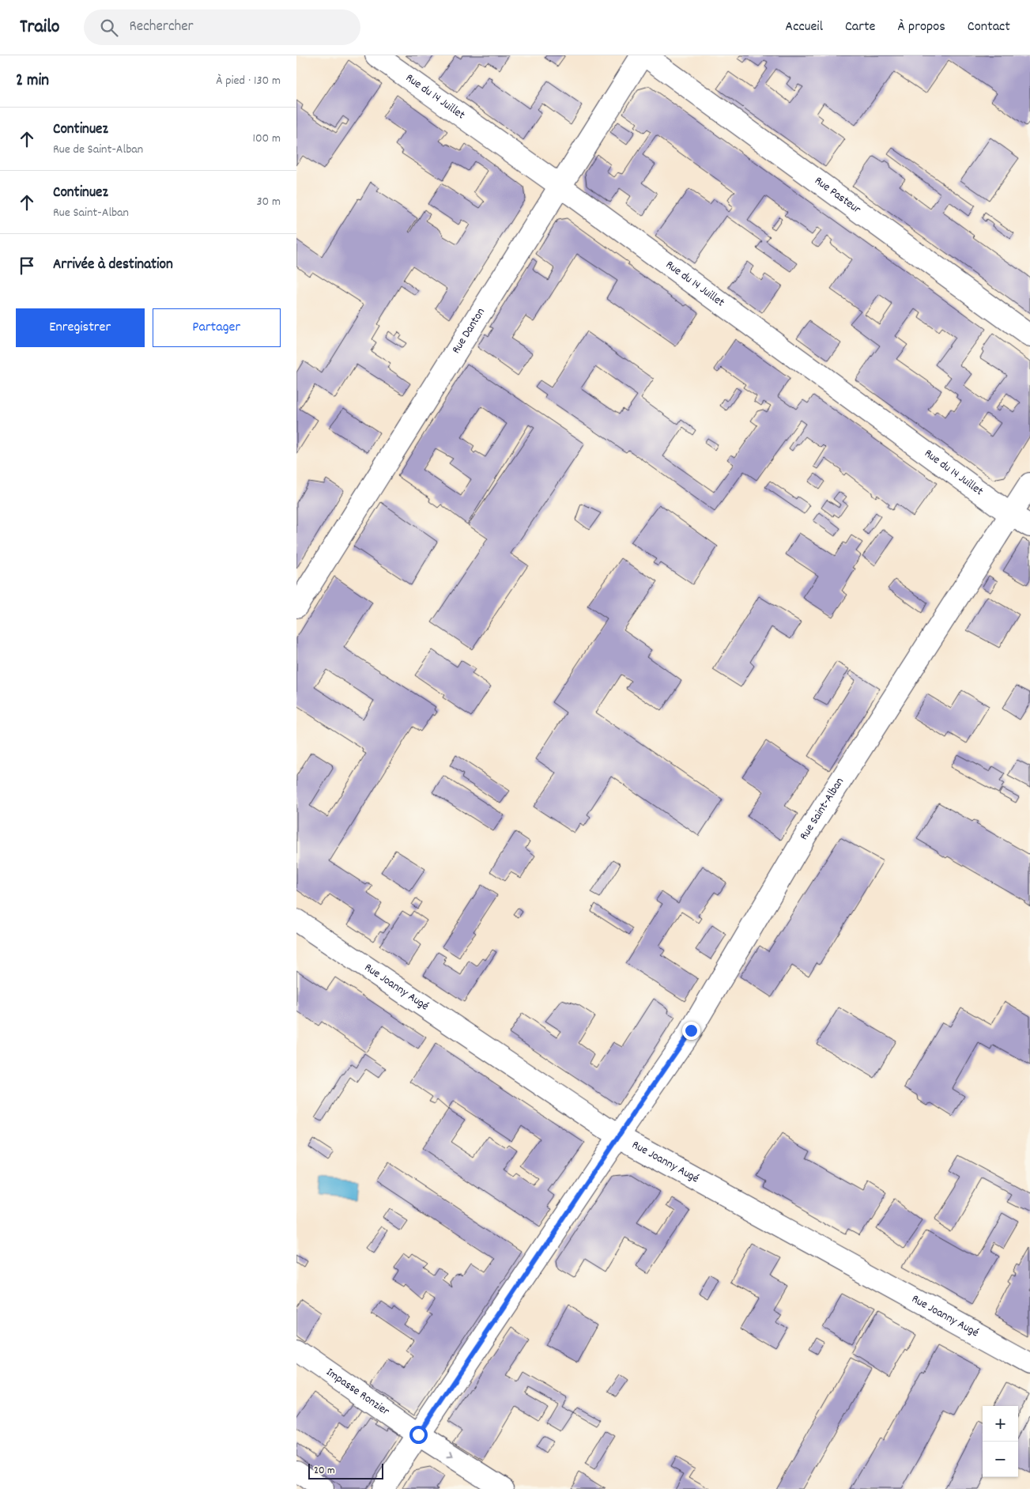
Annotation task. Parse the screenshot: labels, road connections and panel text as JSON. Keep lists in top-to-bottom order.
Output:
{
  "streets": {
    "street": [
      "Rue du 14 Juillet",
      "Rue Pasteur",
      "Rue Danton",
      "Rue Saint-Alban",
      "Rue Joanny Augé",
      "Impasse Ronzier"
    ]
  },
  "crossings": [
    ["Rue du 14 Juillet", "Rue Danton"],
    ["Rue du 14 Juillet", "Rue Saint-Alban"],
    ["Rue Saint-Alban", "Rue Joanny Augé"],
    ["Rue Saint-Alban", "Impasse Ronzier"]
  ],
  "one_way": ["Impasse Ronzier"],
  "scale_bar": "20 m",
  "page": {
    "header": "Trailo",
    "search": "Rechercher",
    "nav": [
      "Accueil",
      "Carte",
      "À propos",
      "Contact"
    ],
    "heading": ["2 min", "À pied · 130 m"],
    "list": [
      ["Continuez", "Rue de Saint-Alban", "100 m"],
      ["Continuez", "Rue Saint-Alban", "30 m"],
      "Arrivée à destination"
    ],
    "buttons": ["Enregistrer", "Partager"],
    "map_buttons": ["+", "−"],
    "scale": "20 m"
  }
}
